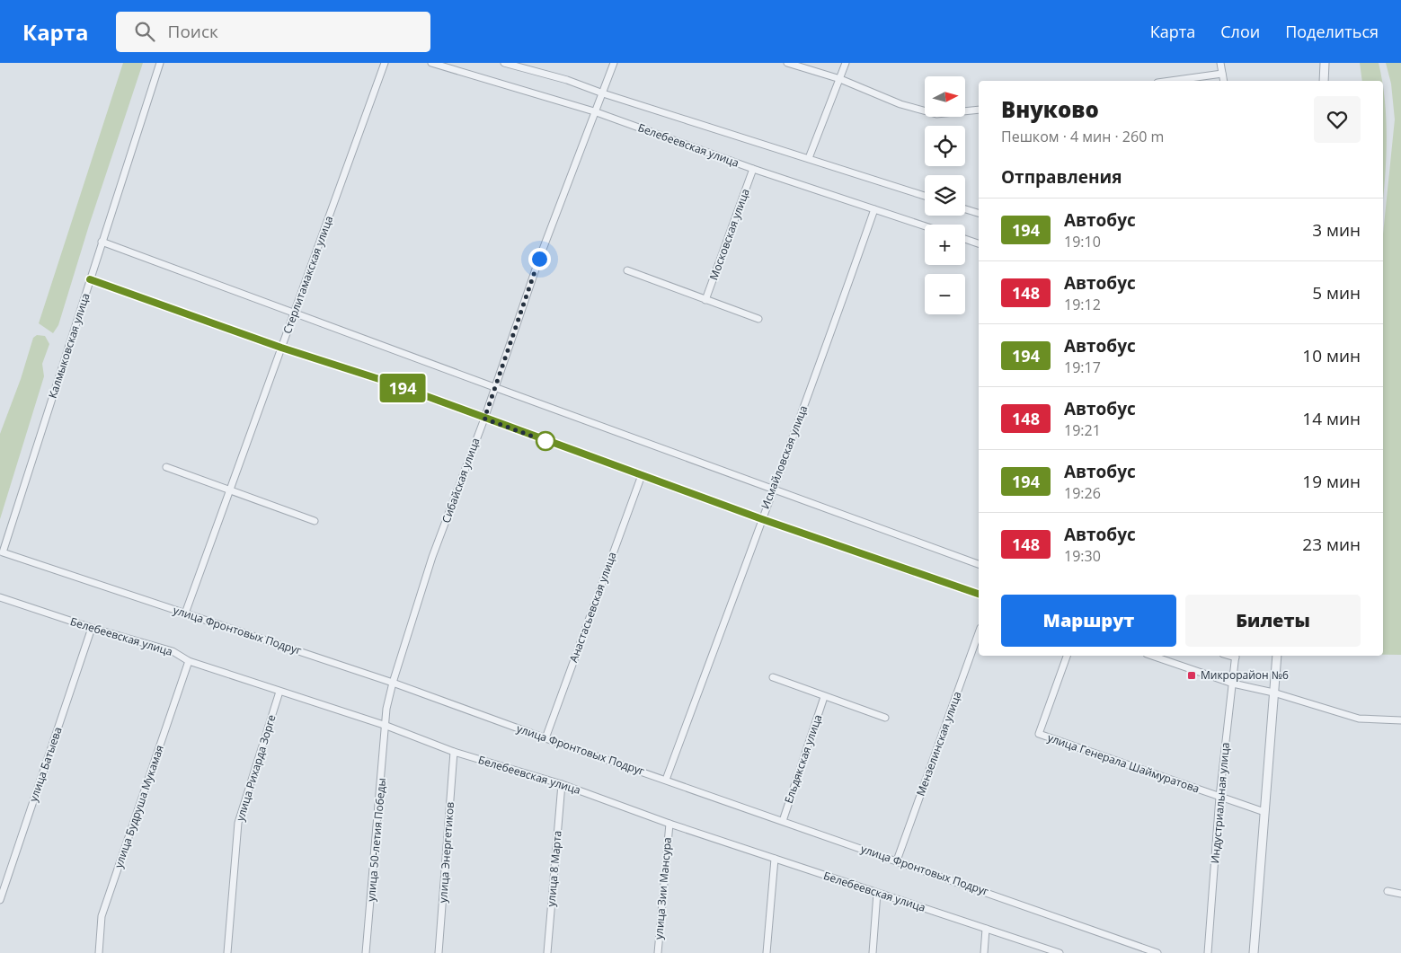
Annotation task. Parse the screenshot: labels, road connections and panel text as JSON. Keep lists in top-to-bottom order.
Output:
{
  "streets": {
    "street": [
      "Белебеевская улица",
      "Московская улица",
      "Стерлитамакская улица",
      "Калмыковская улица",
      "Исмайловская улица",
      "Сибайская улица",
      "Анастасьевская улица",
      "улица Фронтовых Подруг",
      "Мензелинская улица",
      "Ельдякская улица",
      "улица Генерала Шаймуратова",
      "улица Батыева",
      "улица Рихарда Зорге",
      "Индустриальная улица",
      "улица Будруша Мукамая",
      "улица 50-летия Победы",
      "улица Энергетиков",
      "улица 8 Марта",
      "улица Зии Мансура"
    ]
  },
  "crossings": [
    ["Белебеевская улица", "Московская улица"],
    ["Белебеевская улица", "Исмайловская улица"],
    ["Белебеевская улица", "Сибайская улица"],
    ["Белебеевская улица", "улица Батыева"],
    ["Белебеевская улица", "улица Рихарда Зорге"],
    ["Белебеевская улица", "улица Будруша Мукамая"],
    ["Белебеевская улица", "улица 50-летия Победы"],
    ["Белебеевская улица", "улица Энергетиков"],
    ["Белебеевская улица", "улица 8 Марта"],
    ["Белебеевская улица", "улица Зии Мансура"],
    ["Стерлитамакская улица", "улица Фронтовых Подруг"],
    ["Калмыковская улица", "улица Фронтовых Подруг"],
    ["Исмайловская улица", "улица Фронтовых Подруг"],
    ["Сибайская улица", "улица Фронтовых Подруг"],
    ["Сибайская улица", "улица 50-летия Победы"],
    ["Анастасьевская улица", "улица Фронтовых Подруг"],
    ["улица Фронтовых Подруг", "Мензелинская улица"],
    ["улица Фронтовых Подруг", "Ельдякская улица"],
    ["улица Генерала Шаймуратова", "Индустриальная улица"]
  ],
  "places": {
    "transit": ["Микрорайон №6"]
  },
  "lines": ["bus line 194"],
  "north": "right",
  "page": {
    "header": "Карта",
    "search": "Поиск",
    "nav": ["Карта", "Слои", "Поделиться"],
    "on_map": "194",
    "map_buttons": ["+", "−"],
    "heading": [
      ["Внуково", "Пешком · 4 мин · 260 m"],
      "Отправления"
    ],
    "list": [
      {
        "mark": "194",
        "name": "Автобус",
        "note": "19:10",
        "value": "3 мин"
      },
      {
        "mark": "148",
        "name": "Автобус",
        "note": "19:12",
        "value": "5 мин"
      },
      {
        "mark": "194",
        "name": "Автобус",
        "note": "19:17",
        "value": "10 мин"
      },
      {
        "mark": "148",
        "name": "Автобус",
        "note": "19:21",
        "value": "14 мин"
      },
      {
        "mark": "194",
        "name": "Автобус",
        "note": "19:26",
        "value": "19 мин"
      },
      {
        "mark": "148",
        "name": "Автобус",
        "note": "19:30",
        "value": "23 мин"
      }
    ],
    "buttons": ["Маршрут", "Билеты"]
  }
}
